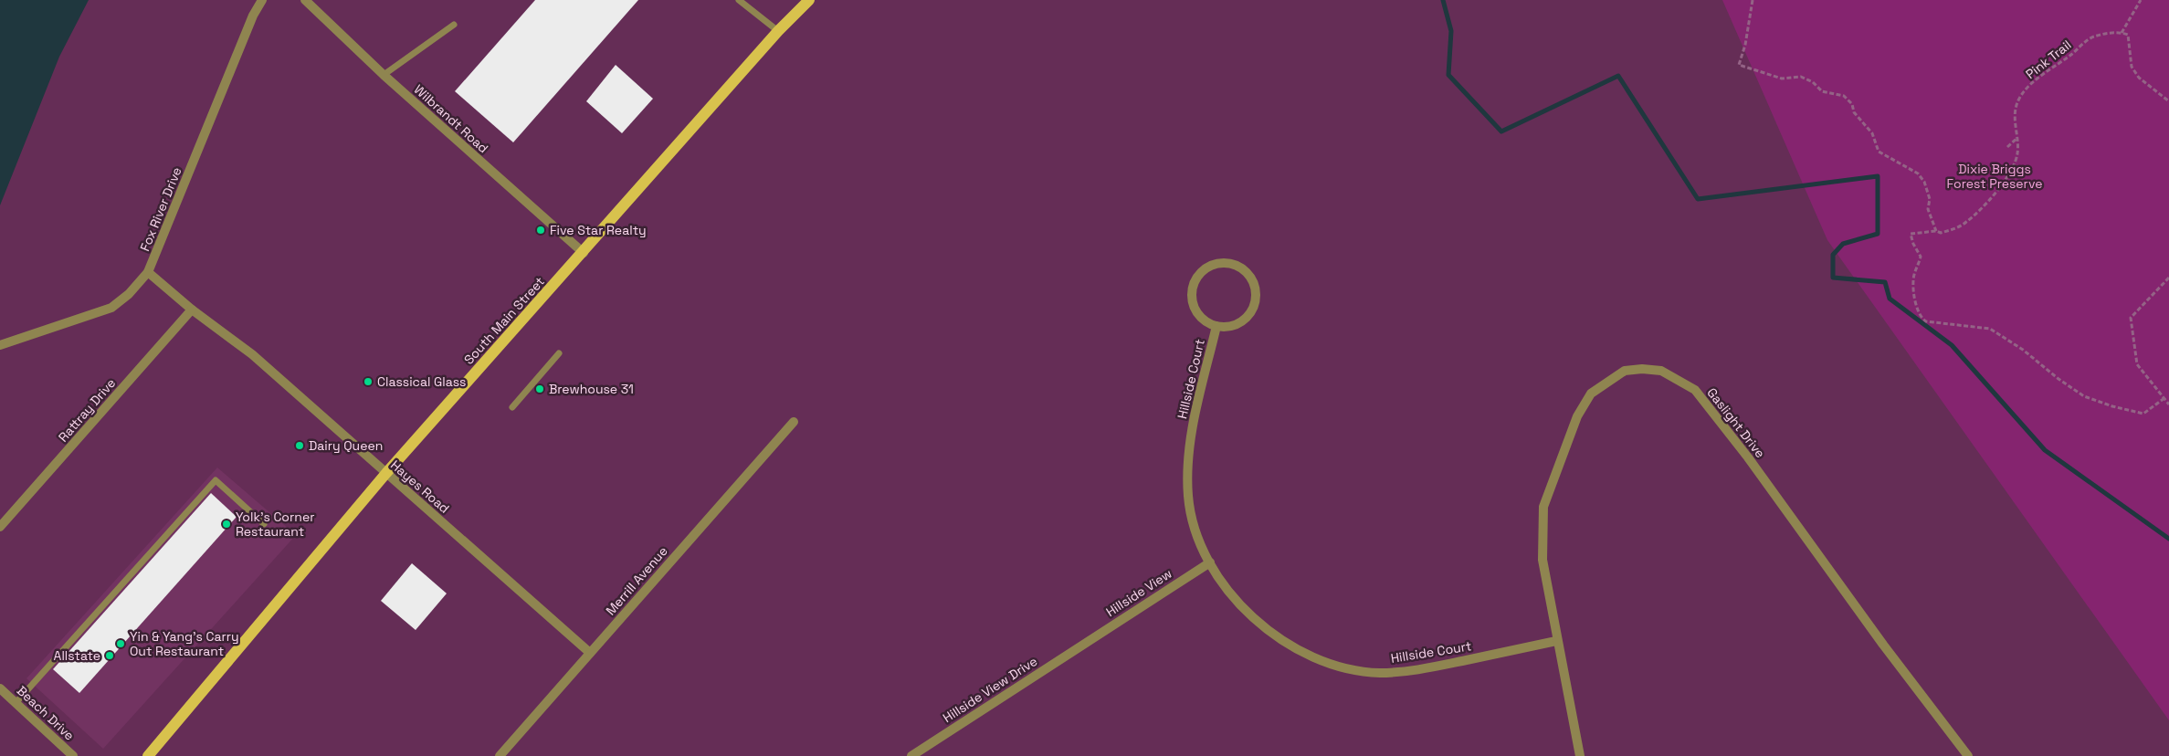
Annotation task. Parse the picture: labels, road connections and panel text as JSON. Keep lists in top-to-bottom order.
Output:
{
  "streets": {
    "main road": ["South Main Street"],
    "street": [
      "Wilbrandt Road",
      "Fox River Drive",
      "Hillside Court",
      "Rattray Drive",
      "Gaslight Drive",
      "Hayes Road",
      "Merrill Avenue",
      "Hillside View",
      "Hillside View Drive",
      "Beach Drive"
    ],
    "path": ["Pink Trail"]
  },
  "crossings": [
    ["Wilbrandt Road", "South Main Street"],
    ["Fox River Drive", "Hayes Road"],
    ["South Main Street", "Hayes Road"],
    ["Hillside Court", "Gaslight Drive"],
    ["Hillside Court", "Hillside View"],
    ["Rattray Drive", "Hayes Road"],
    ["Hayes Road", "Merrill Avenue"],
    ["Hillside View", "Hillside View Drive"]
  ],
  "parks": ["Dixie Briggs Forest Preserve"],
  "places": [
    "Five Star Realty",
    "Classical Glass",
    "Brewhouse 31",
    "Dairy Queen",
    "Yolk's Corner Restaurant",
    "Yin & Yang's Carry Out Restaurant",
    "Allstate"
  ]
}
